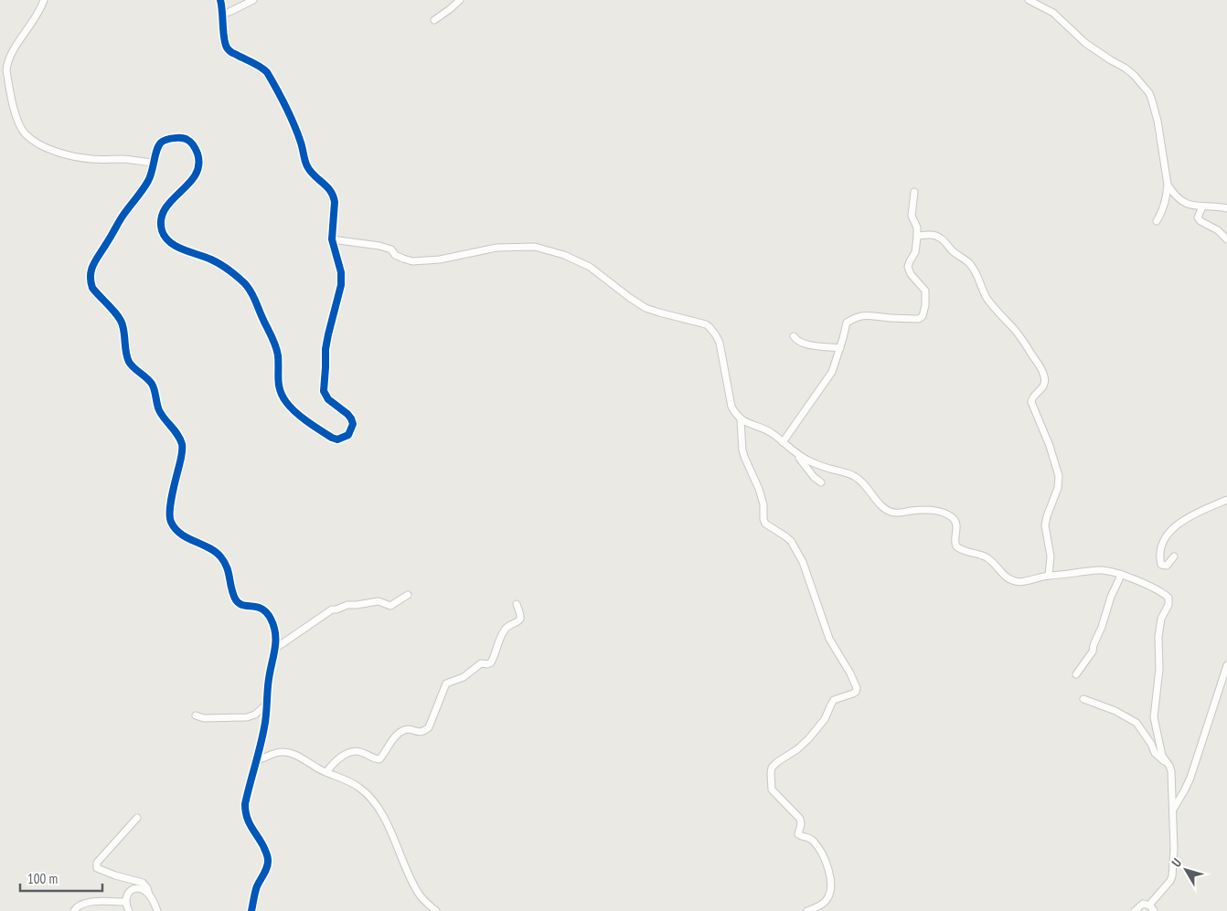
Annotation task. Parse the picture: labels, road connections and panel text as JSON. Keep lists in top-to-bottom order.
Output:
{
  "scale_bar": "100 m",
  "north": "top left"
}
